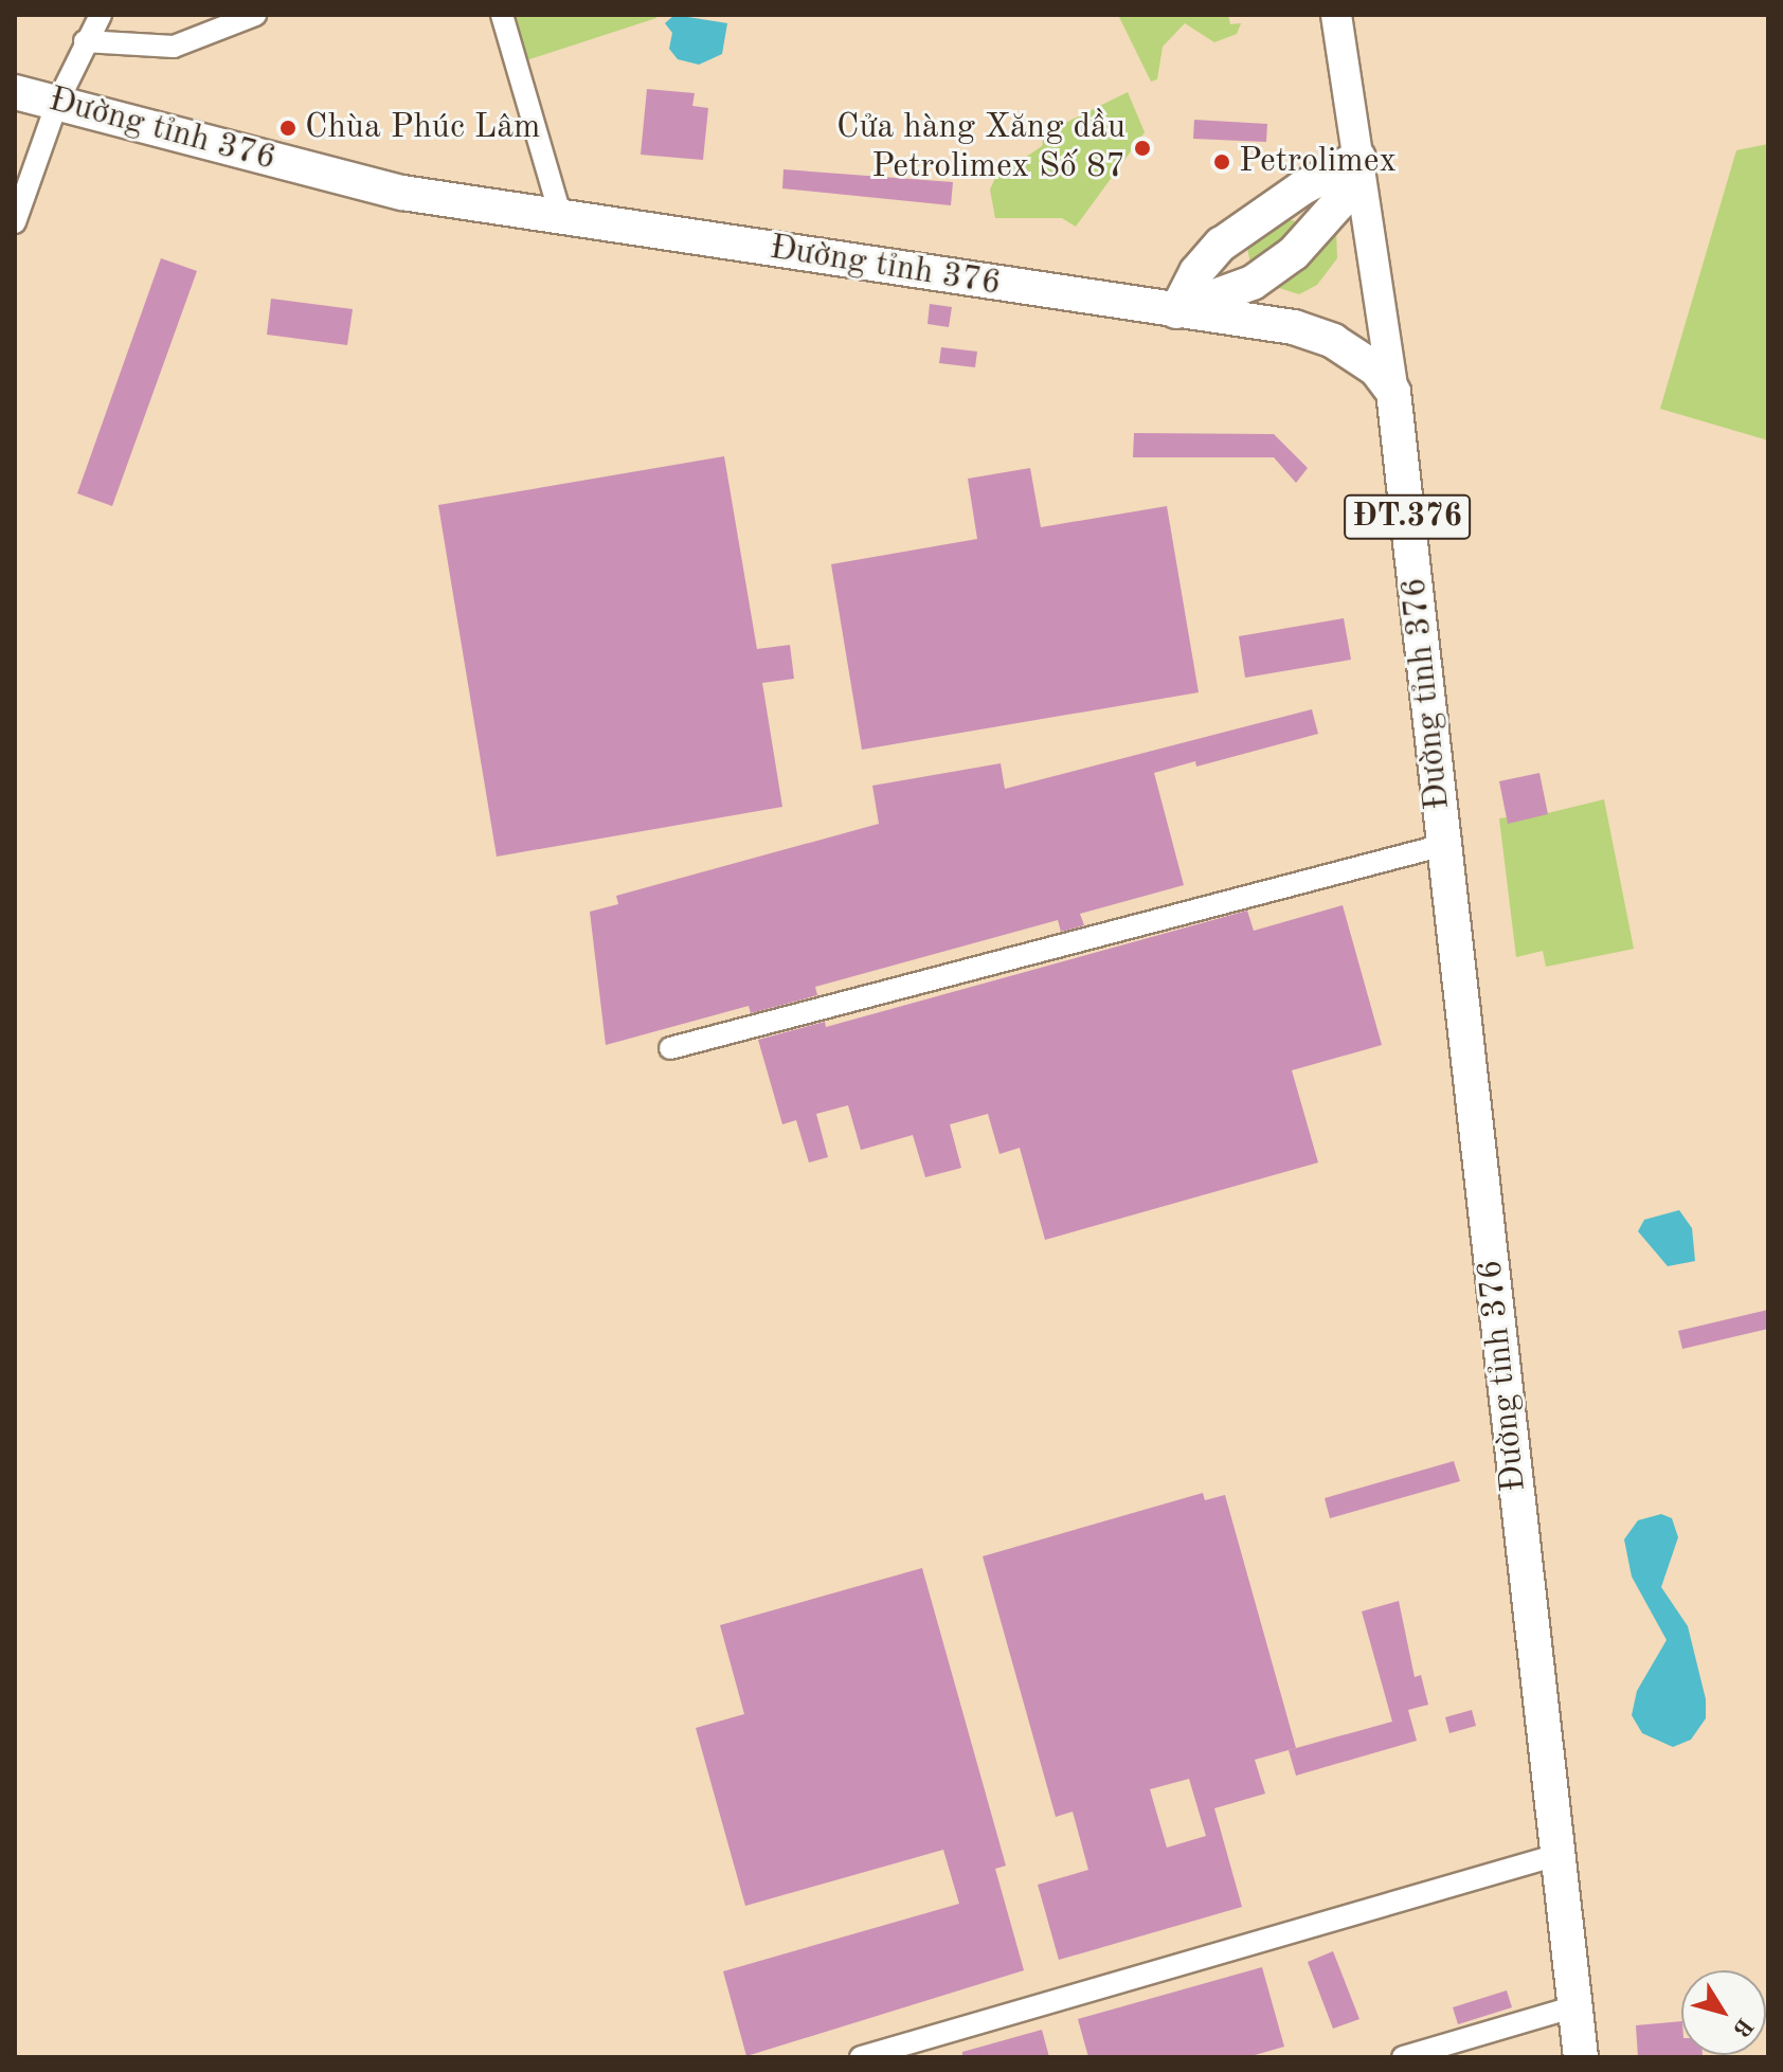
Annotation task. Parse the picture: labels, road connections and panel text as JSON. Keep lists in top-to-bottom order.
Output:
{
  "streets": {
    "main road": ["Đường tỉnh 376", "ĐT.376"]
  },
  "places": ["Chùa Phúc Lâm", "Cửa hàng Xăng dầu Petrolimex Số 87", "Petrolimex"],
  "north": "bottom right"
}
